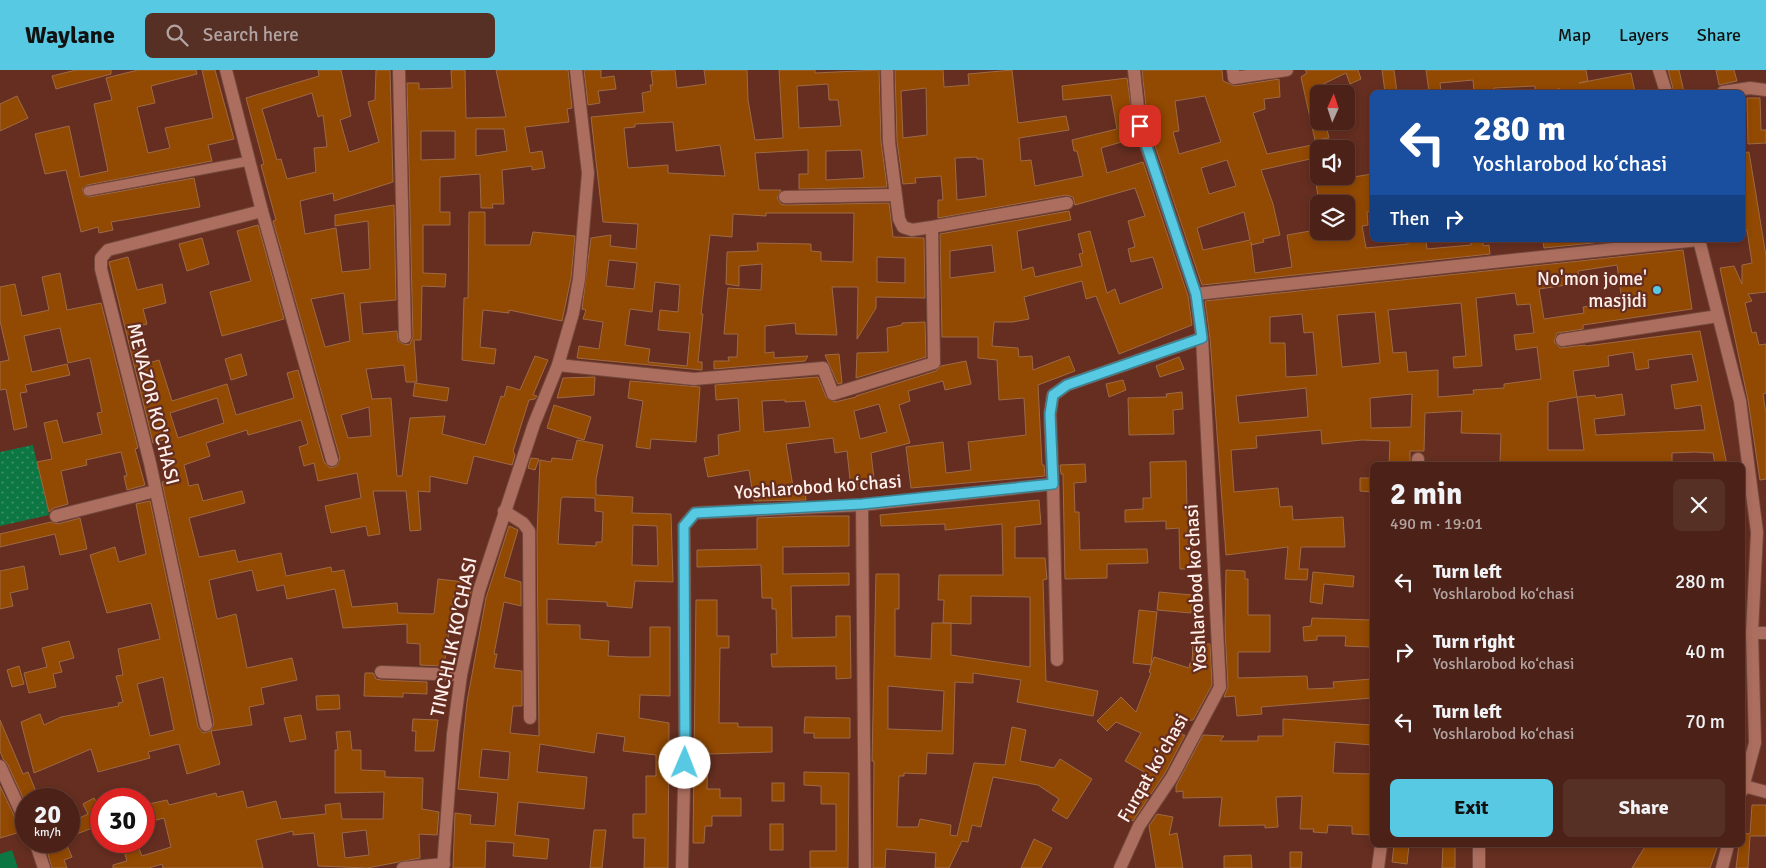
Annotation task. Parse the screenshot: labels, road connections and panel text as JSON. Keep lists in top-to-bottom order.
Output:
{
  "streets": {
    "street": [
      "MEVAZOR KO'CHASI",
      "Yoshlarobod koʻchasi",
      "TINCHLIK KO'CHASI",
      "Furqat koʻchasi"
    ]
  },
  "crossings": [
    ["Yoshlarobod koʻchasi", "Furqat koʻchasi"]
  ],
  "places": ["No'mon jome' masjidi"],
  "north": "top",
  "page": {
    "header": "Waylane",
    "search": "Search here",
    "nav": ["Map", "Layers", "Share"],
    "turn": ["280 m", "Yoshlarobod koʻchasi"],
    "then": "Then",
    "heading": ["2 min", "490 m · 19:01"],
    "list": [
      {
        "name": "Turn left",
        "note": "Yoshlarobod koʻchasi",
        "value": "280 m"
      },
      {
        "name": "Turn right",
        "note": "Yoshlarobod koʻchasi",
        "value": "40 m"
      },
      {
        "name": "Turn left",
        "note": "Yoshlarobod koʻchasi",
        "value": "70 m"
      }
    ],
    "buttons": ["Exit", "Share"],
    "speed": "20 km/h",
    "limit": "30"
  }
}
